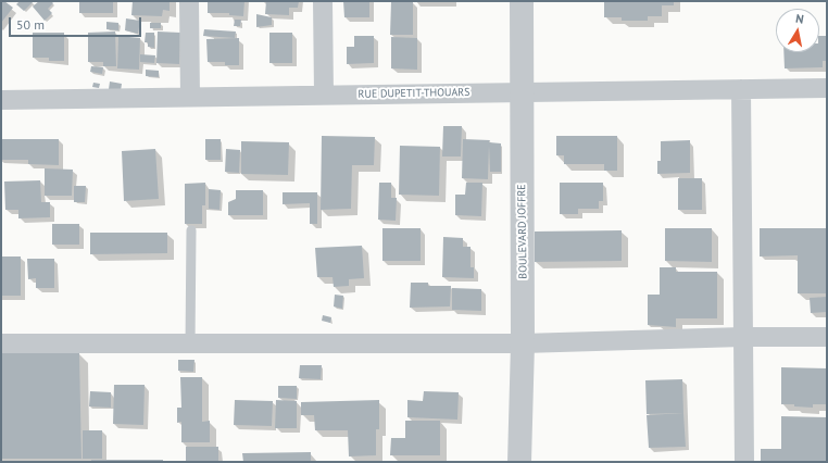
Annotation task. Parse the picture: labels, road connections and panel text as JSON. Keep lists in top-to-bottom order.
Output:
{
  "streets": {
    "street": ["RUE DUPETIT-THOUARS", "BOULEVARD JOFFRE"]
  },
  "crossings": [
    ["RUE DUPETIT-THOUARS", "BOULEVARD JOFFRE"]
  ],
  "scale_bar": "50 m",
  "north": "top"
}
